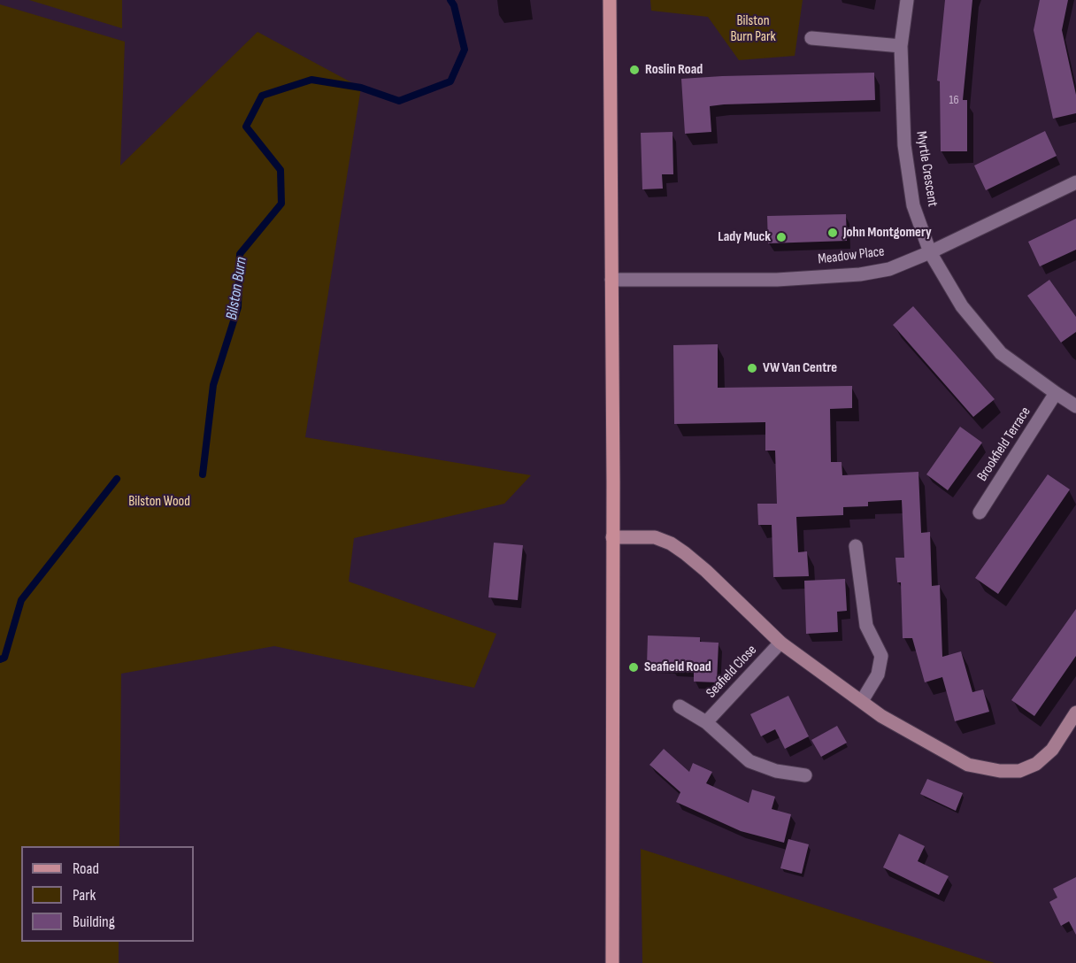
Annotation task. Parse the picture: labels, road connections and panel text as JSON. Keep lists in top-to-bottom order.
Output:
{
  "streets": {
    "street": [
      "Myrtle Crescent",
      "Meadow Place",
      "Brookfield Terrace",
      "Seafield Close"
    ]
  },
  "crossings": [
    ["Myrtle Crescent", "Meadow Place"],
    ["Myrtle Crescent", "Brookfield Terrace"]
  ],
  "water": ["Bilston Burn"],
  "parks": ["Bilston Burn Park", "Bilston Wood"],
  "places": [
    "Roslin Road",
    "John Montgomery",
    "Lady Muck",
    "VW Van Centre",
    "Seafield Road"
  ],
  "house_numbers": ["16"],
  "legend": ["Road", "Park", "Building"]
}
